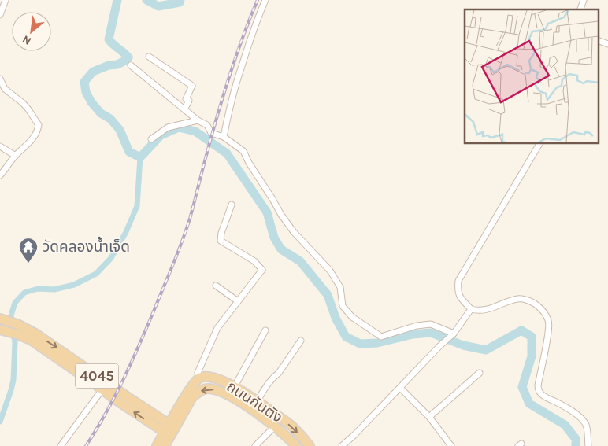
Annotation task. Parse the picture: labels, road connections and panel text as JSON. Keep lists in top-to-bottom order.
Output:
{
  "streets": {
    "main road": ["4045", "ถนนกันตัง"]
  },
  "crossings": [
    ["4045", "ถนนกันตัง"]
  ],
  "places": {
    "temple": ["วัดคลองน้ำเจ็ด"]
  },
  "north": "bottom left"
}
